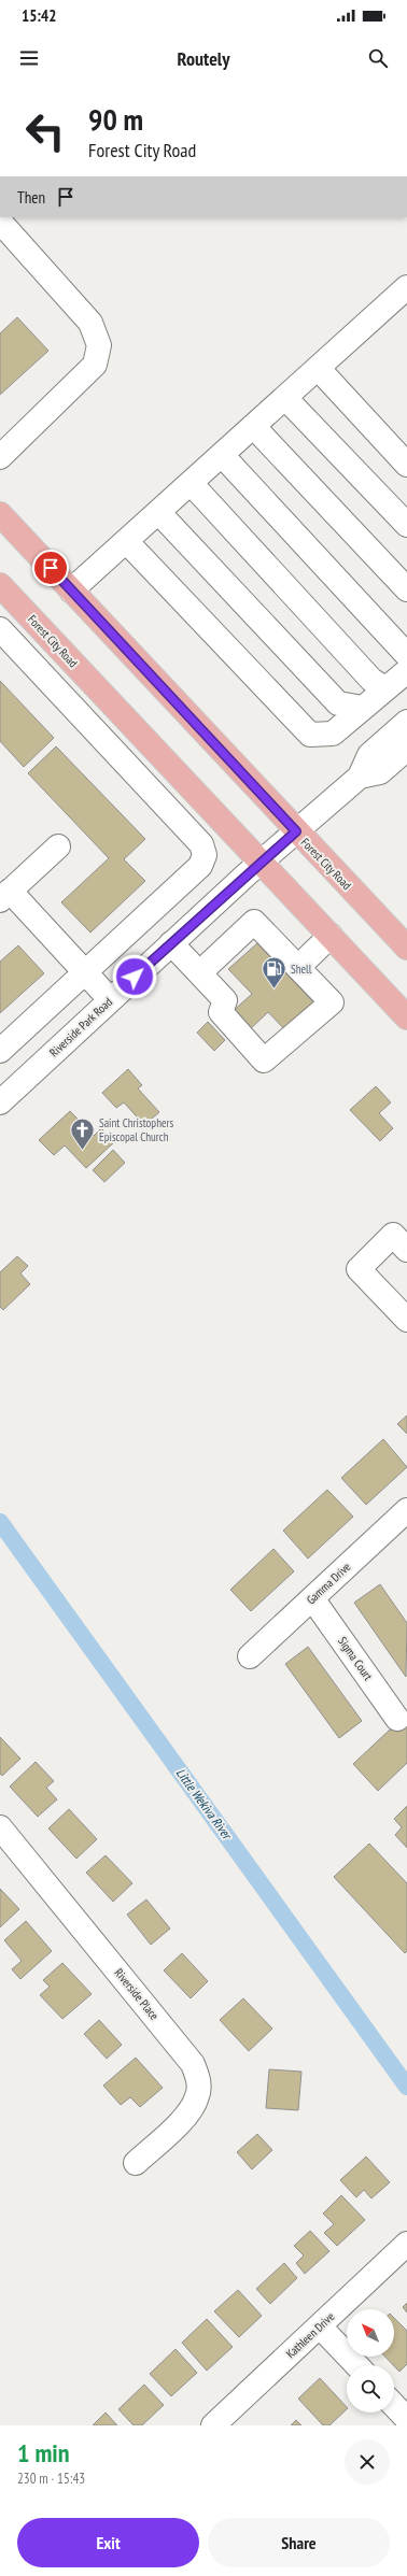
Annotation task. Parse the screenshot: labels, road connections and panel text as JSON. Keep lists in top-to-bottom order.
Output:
{
  "streets": {
    "main road": ["Forest City Road"],
    "street": [
      "Riverside Park Road",
      "Gamma Drive",
      "Sigma Court",
      "Riverside Place",
      "Kathleen Drive"
    ]
  },
  "crossings": [
    ["Forest City Road", "Riverside Park Road"],
    ["Gamma Drive", "Sigma Court"]
  ],
  "water": ["Little Wekiva River"],
  "places": {
    "fuel station": ["Shell"],
    "church": ["Saint Christophers Episcopal Church"]
  },
  "north": "top left",
  "page": {
    "status": "15:42",
    "header": "Routely",
    "turn": ["90 m", "Forest City Road"],
    "then": "Then",
    "heading": ["1 min", "230 m · 15:43"],
    "buttons": ["Exit", "Share"]
  }
}
